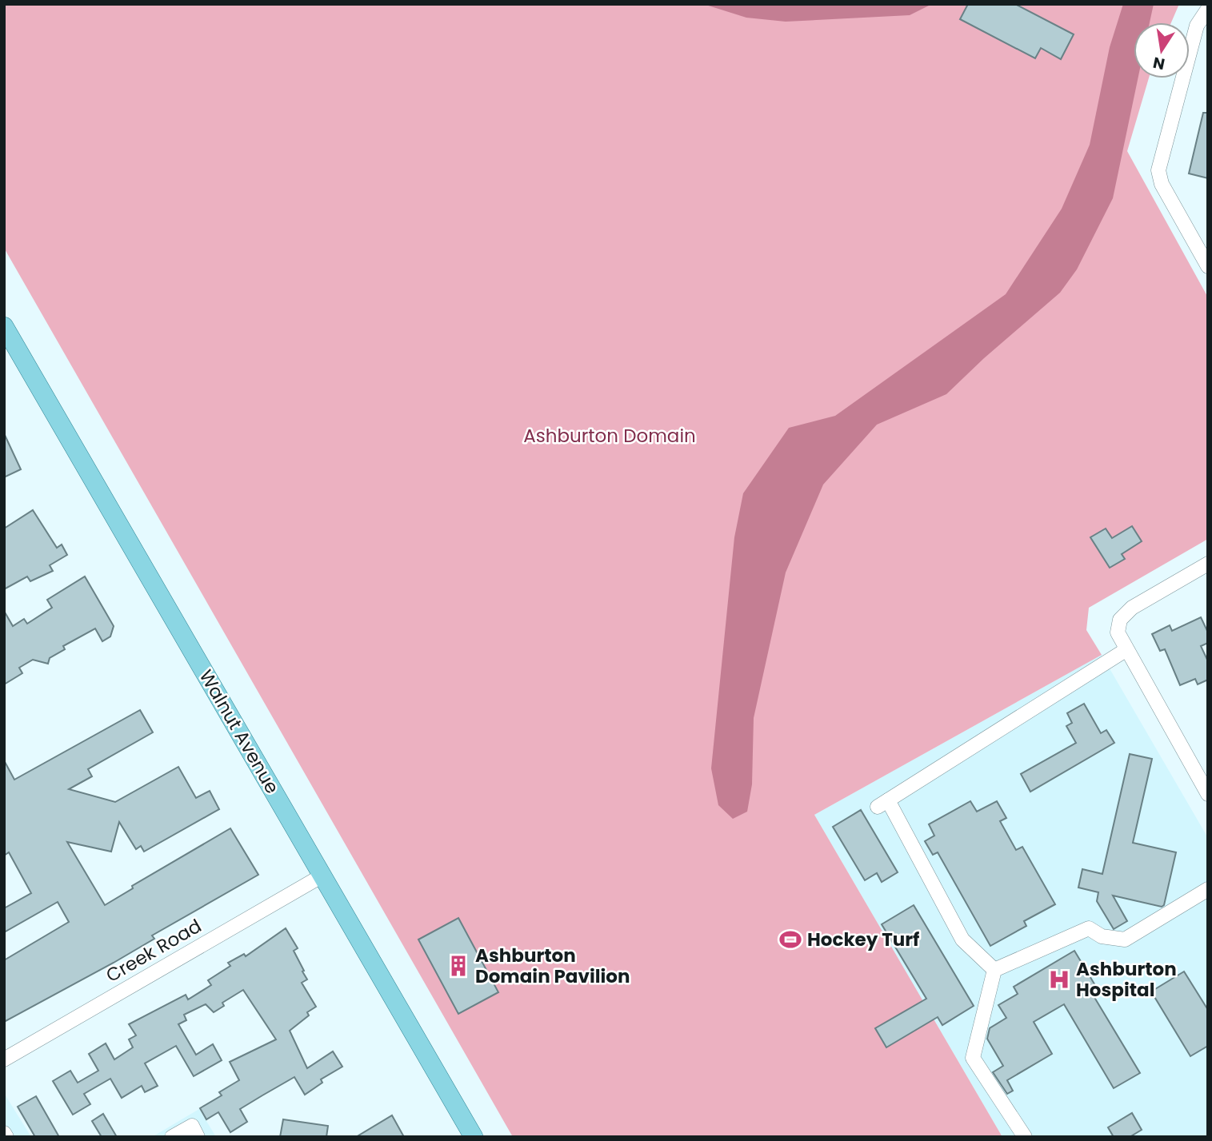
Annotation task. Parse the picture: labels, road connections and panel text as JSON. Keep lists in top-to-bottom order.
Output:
{
  "streets": {
    "main road": ["Walnut Avenue"],
    "street": ["Creek Road"]
  },
  "crossings": [
    ["Walnut Avenue", "Creek Road"]
  ],
  "parks": ["Ashburton Domain"],
  "places": {
    "sports": ["Hockey Turf"],
    "building": ["Ashburton Domain Pavilion"],
    "hospital": ["Ashburton Hospital"]
  },
  "north": "bottom"
}
